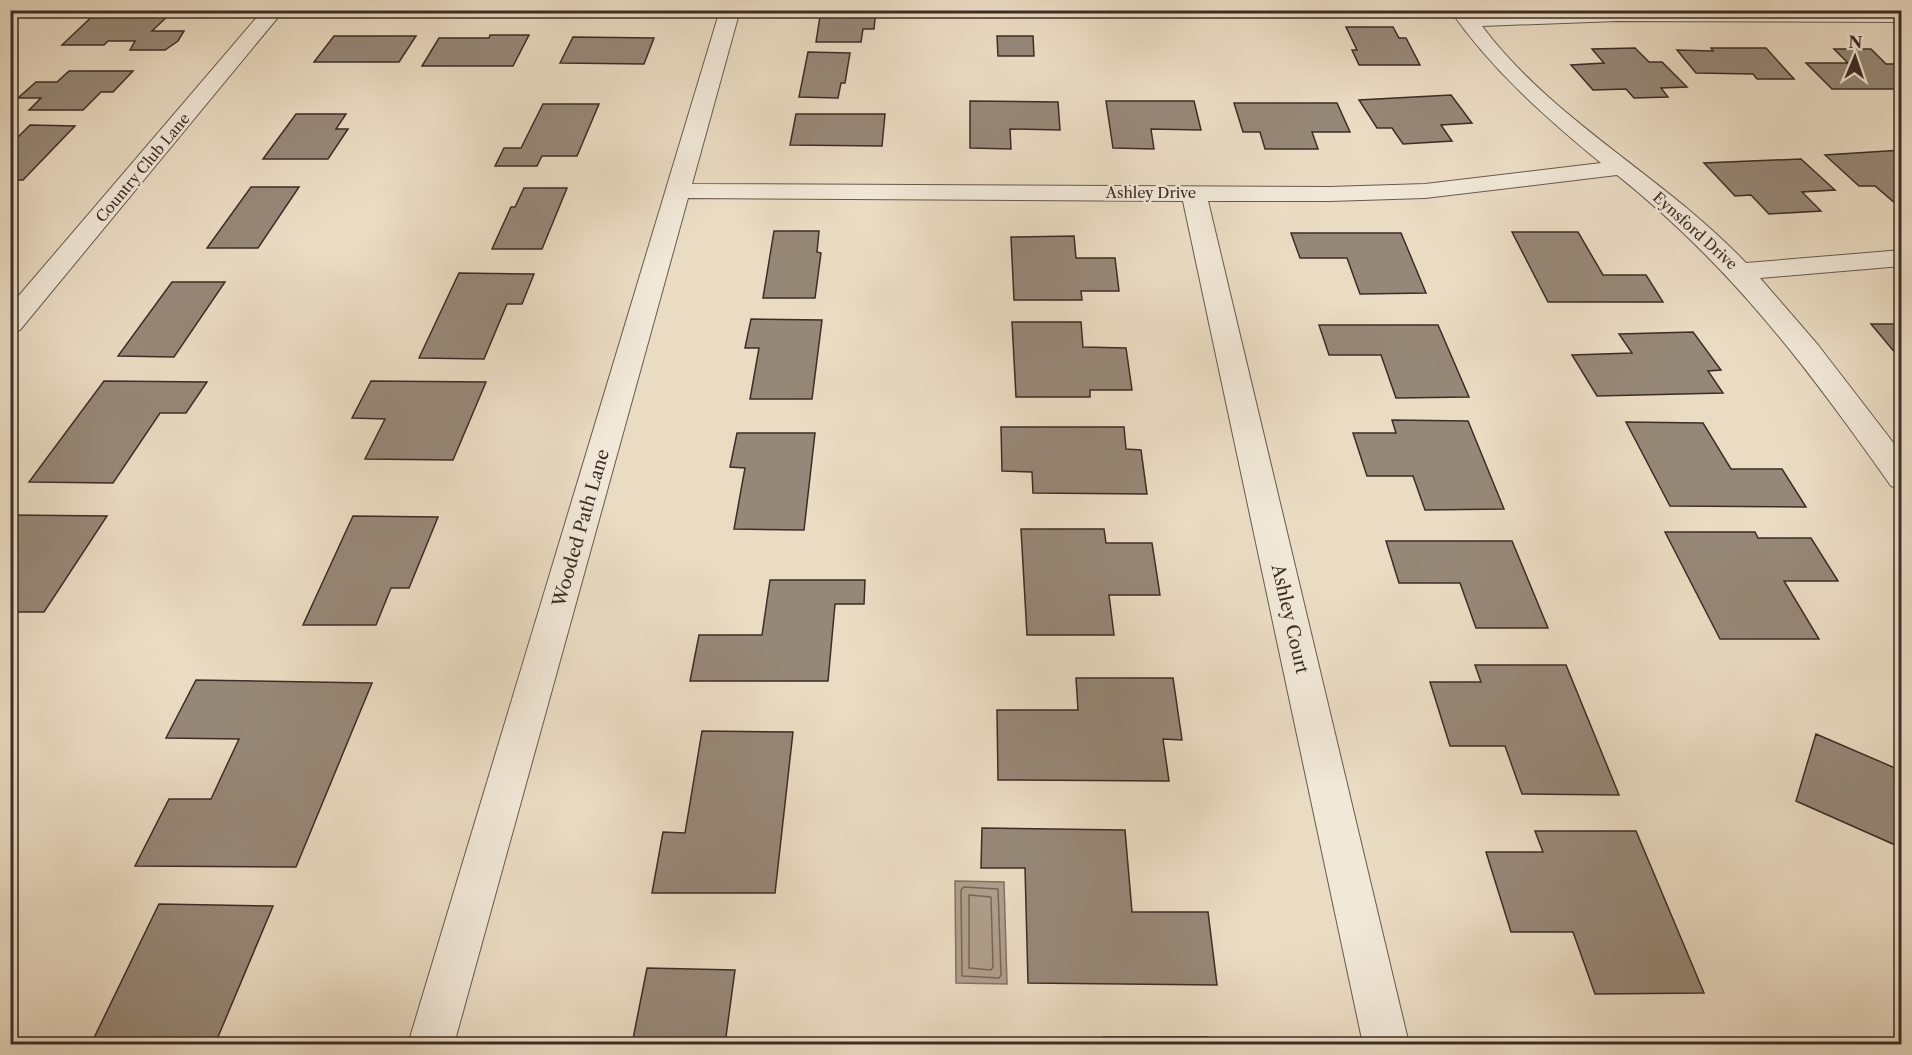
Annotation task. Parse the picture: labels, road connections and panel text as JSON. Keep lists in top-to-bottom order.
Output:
{
  "streets": {
    "street": [
      "Country Club Lane",
      "Ashley Drive",
      "Eynsford Drive",
      "Wooded Path Lane",
      "Ashley Court"
    ]
  },
  "crossings": [
    ["Ashley Drive", "Eynsford Drive"],
    ["Ashley Drive", "Wooded Path Lane"],
    ["Ashley Drive", "Ashley Court"]
  ],
  "north": "top"
}
